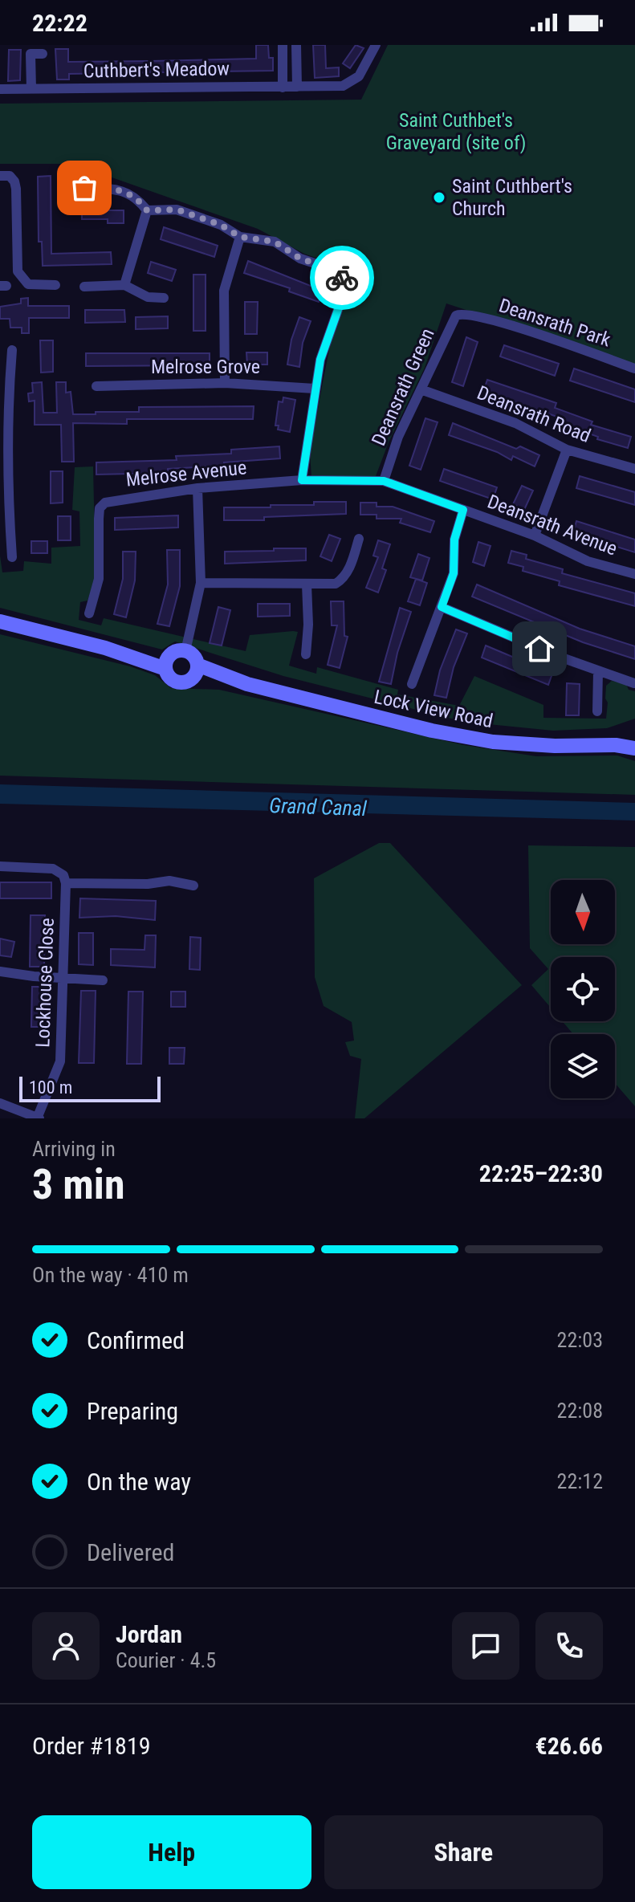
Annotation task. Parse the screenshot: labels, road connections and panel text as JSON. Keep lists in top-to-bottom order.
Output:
{
  "streets": {
    "street": [
      "Cuthbert's Meadow",
      "Deansrath Park",
      "Melrose Grove",
      "Deansrath Green",
      "Deansrath Road",
      "Melrose Avenue",
      "Deansrath Avenue",
      "Lock View Road",
      "Lockhouse Close"
    ]
  },
  "crossings": [
    ["Deansrath Park", "Deansrath Green"],
    ["Deansrath Green", "Deansrath Road"],
    ["Deansrath Green", "Deansrath Avenue"],
    ["Melrose Avenue", "Deansrath Avenue"]
  ],
  "water": ["Grand Canal"],
  "parks": ["Saint Cuthbet's Graveyard (site of)"],
  "places": ["Saint Cuthbert's Church"],
  "scale_bar": "100 m",
  "north": "bottom",
  "page": {
    "status": "22:22",
    "scale": "100 m",
    "heading": ["3 min", "Arriving in", "22:25–22:30"],
    "panel": [
      "Jordan",
      "Courier · 4.5",
      "Order #1819",
      "€26.66"
    ],
    "bar": "On the way · 410 m",
    "list": [
      ["Confirmed", "22:03"],
      ["Preparing", "22:08"],
      ["On the way", "22:12"],
      "Delivered"
    ],
    "buttons": ["Help", "Share"]
  }
}
